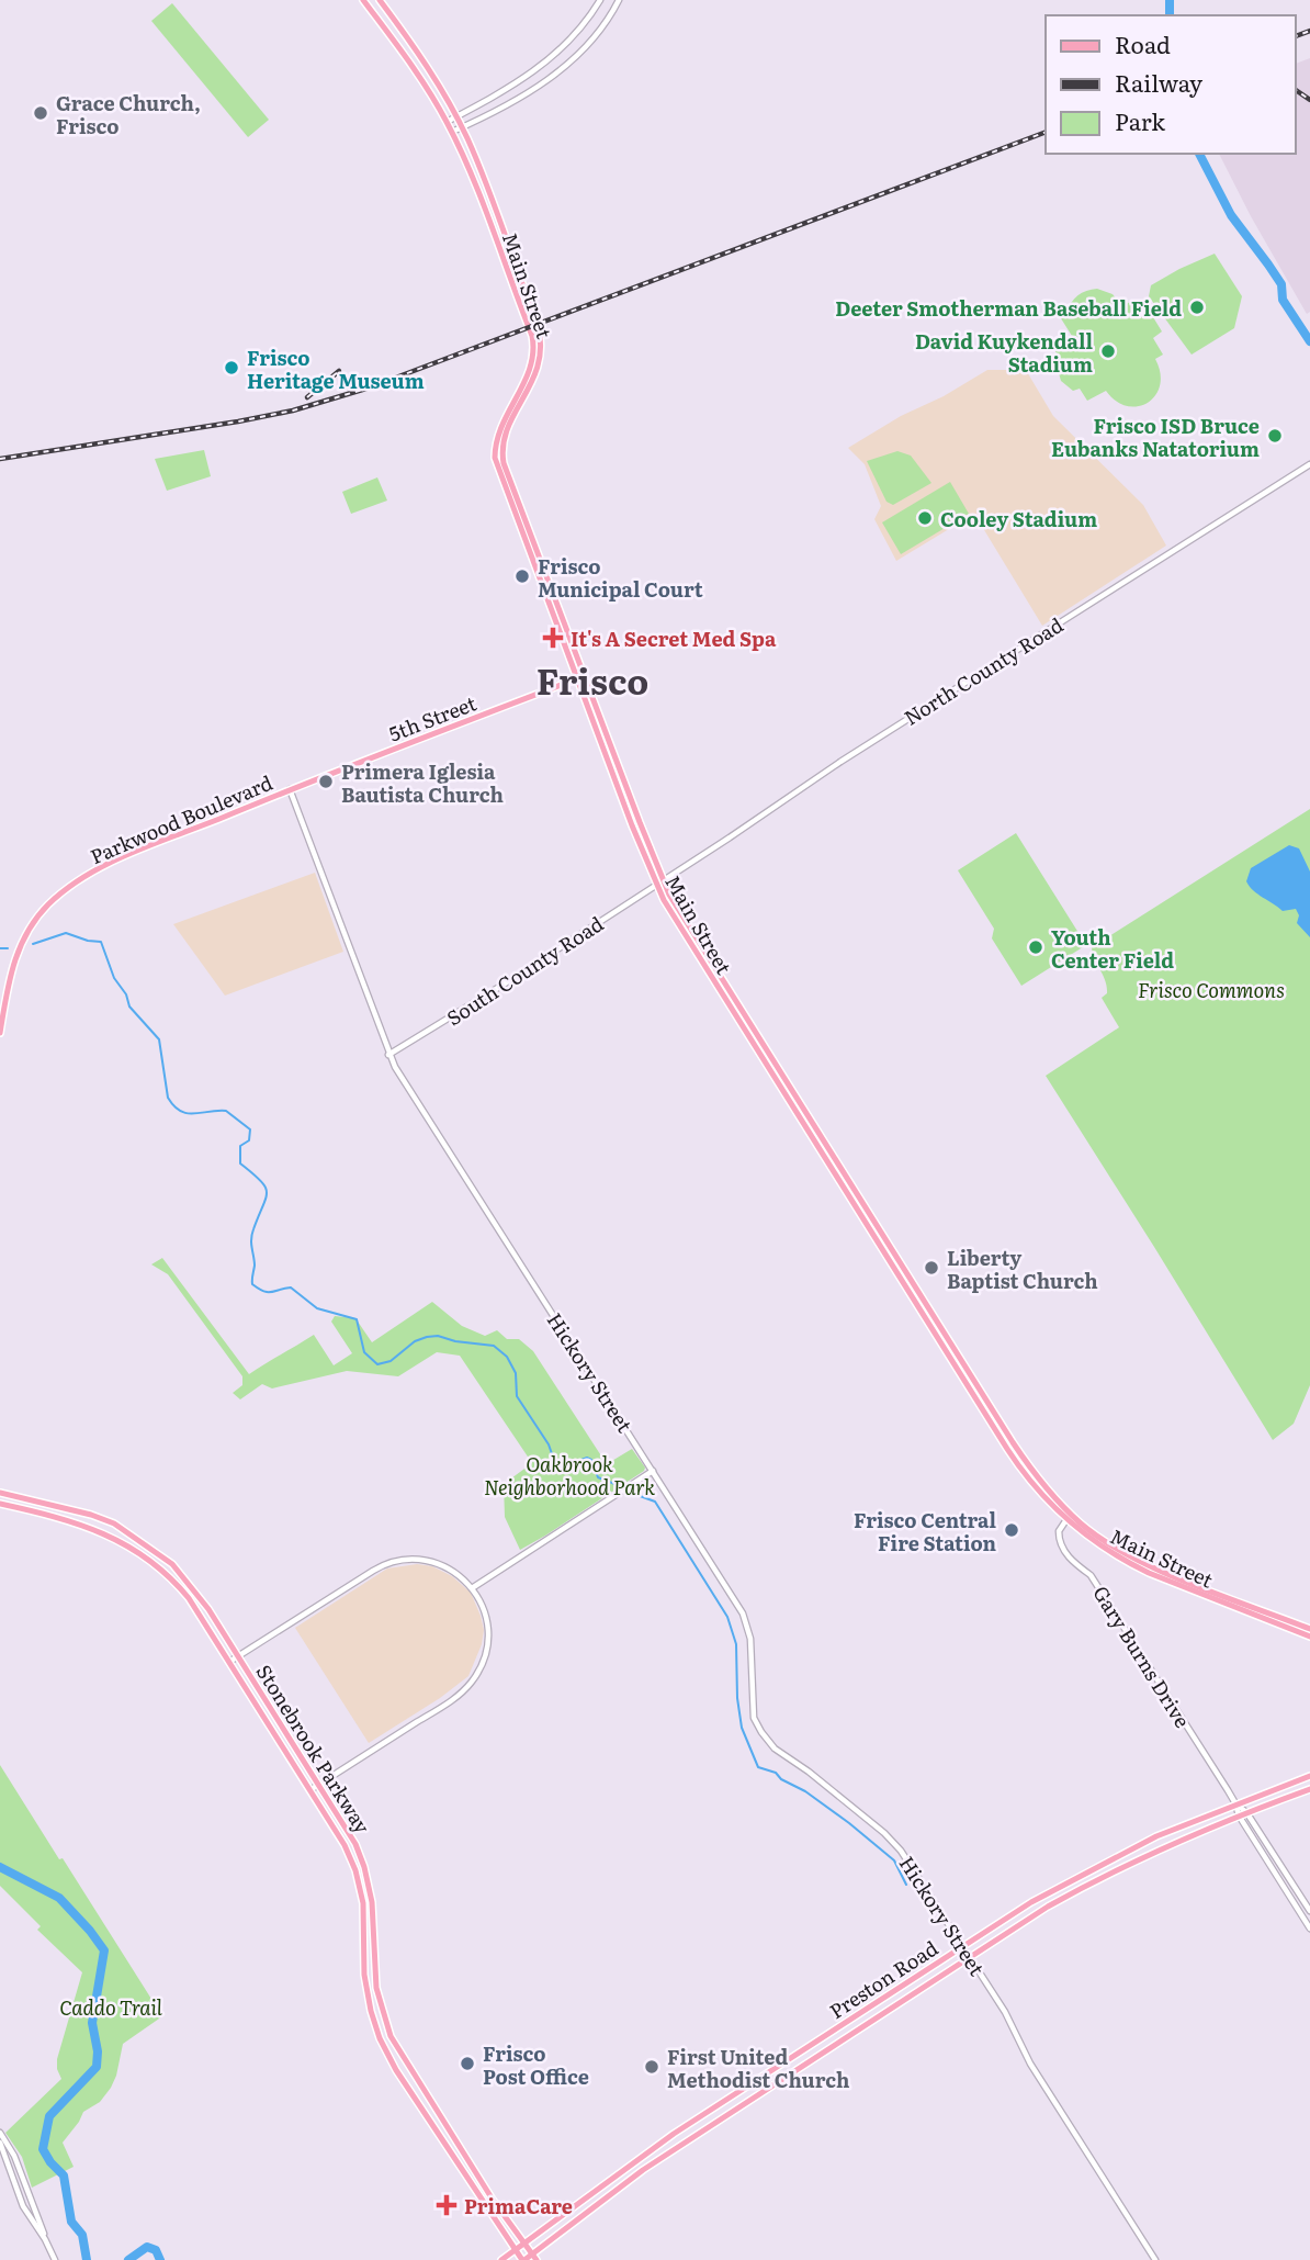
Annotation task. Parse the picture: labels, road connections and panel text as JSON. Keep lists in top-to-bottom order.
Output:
{
  "streets": {
    "main road": [
      "Main Street",
      "5th Street",
      "Parkwood Boulevard",
      "Stonebrook Parkway",
      "Preston Road"
    ],
    "street": [
      "North County Road",
      "South County Road",
      "Hickory Street",
      "Gary Burns Drive"
    ]
  },
  "crossings": [
    ["Main Street", "North County Road"],
    ["Main Street", "5th Street"],
    ["Main Street", "South County Road"],
    ["Main Street", "Gary Burns Drive"],
    ["North County Road", "South County Road"],
    ["5th Street", "Parkwood Boulevard"],
    ["5th Street", "Hickory Street"],
    ["Parkwood Boulevard", "Hickory Street"],
    ["South County Road", "Hickory Street"],
    ["Hickory Street", "Preston Road"],
    ["Gary Burns Drive", "Preston Road"],
    ["Stonebrook Parkway", "Preston Road"]
  ],
  "districts": ["Frisco"],
  "parks": ["Frisco Commons", "Oakbrook Neighborhood Park", "Caddo Trail"],
  "places": {
    "other": [
      "Grace Church, Frisco",
      "Deeter Smotherman Baseball Field",
      "David Kuykendall Stadium",
      "Frisco Heritage Museum",
      "Frisco ISD Bruce Eubanks Natatorium",
      "Cooley Stadium",
      "Frisco Municipal Court",
      "Primera Iglesia Bautista Church",
      "Youth Center Field",
      "Liberty Baptist Church",
      "Frisco Central Fire Station",
      "Frisco Post Office",
      "First United Methodist Church"
    ],
    "health": ["It's A Secret Med Spa", "PrimaCare"]
  },
  "legend": ["Road", "Railway", "Park"]
}
